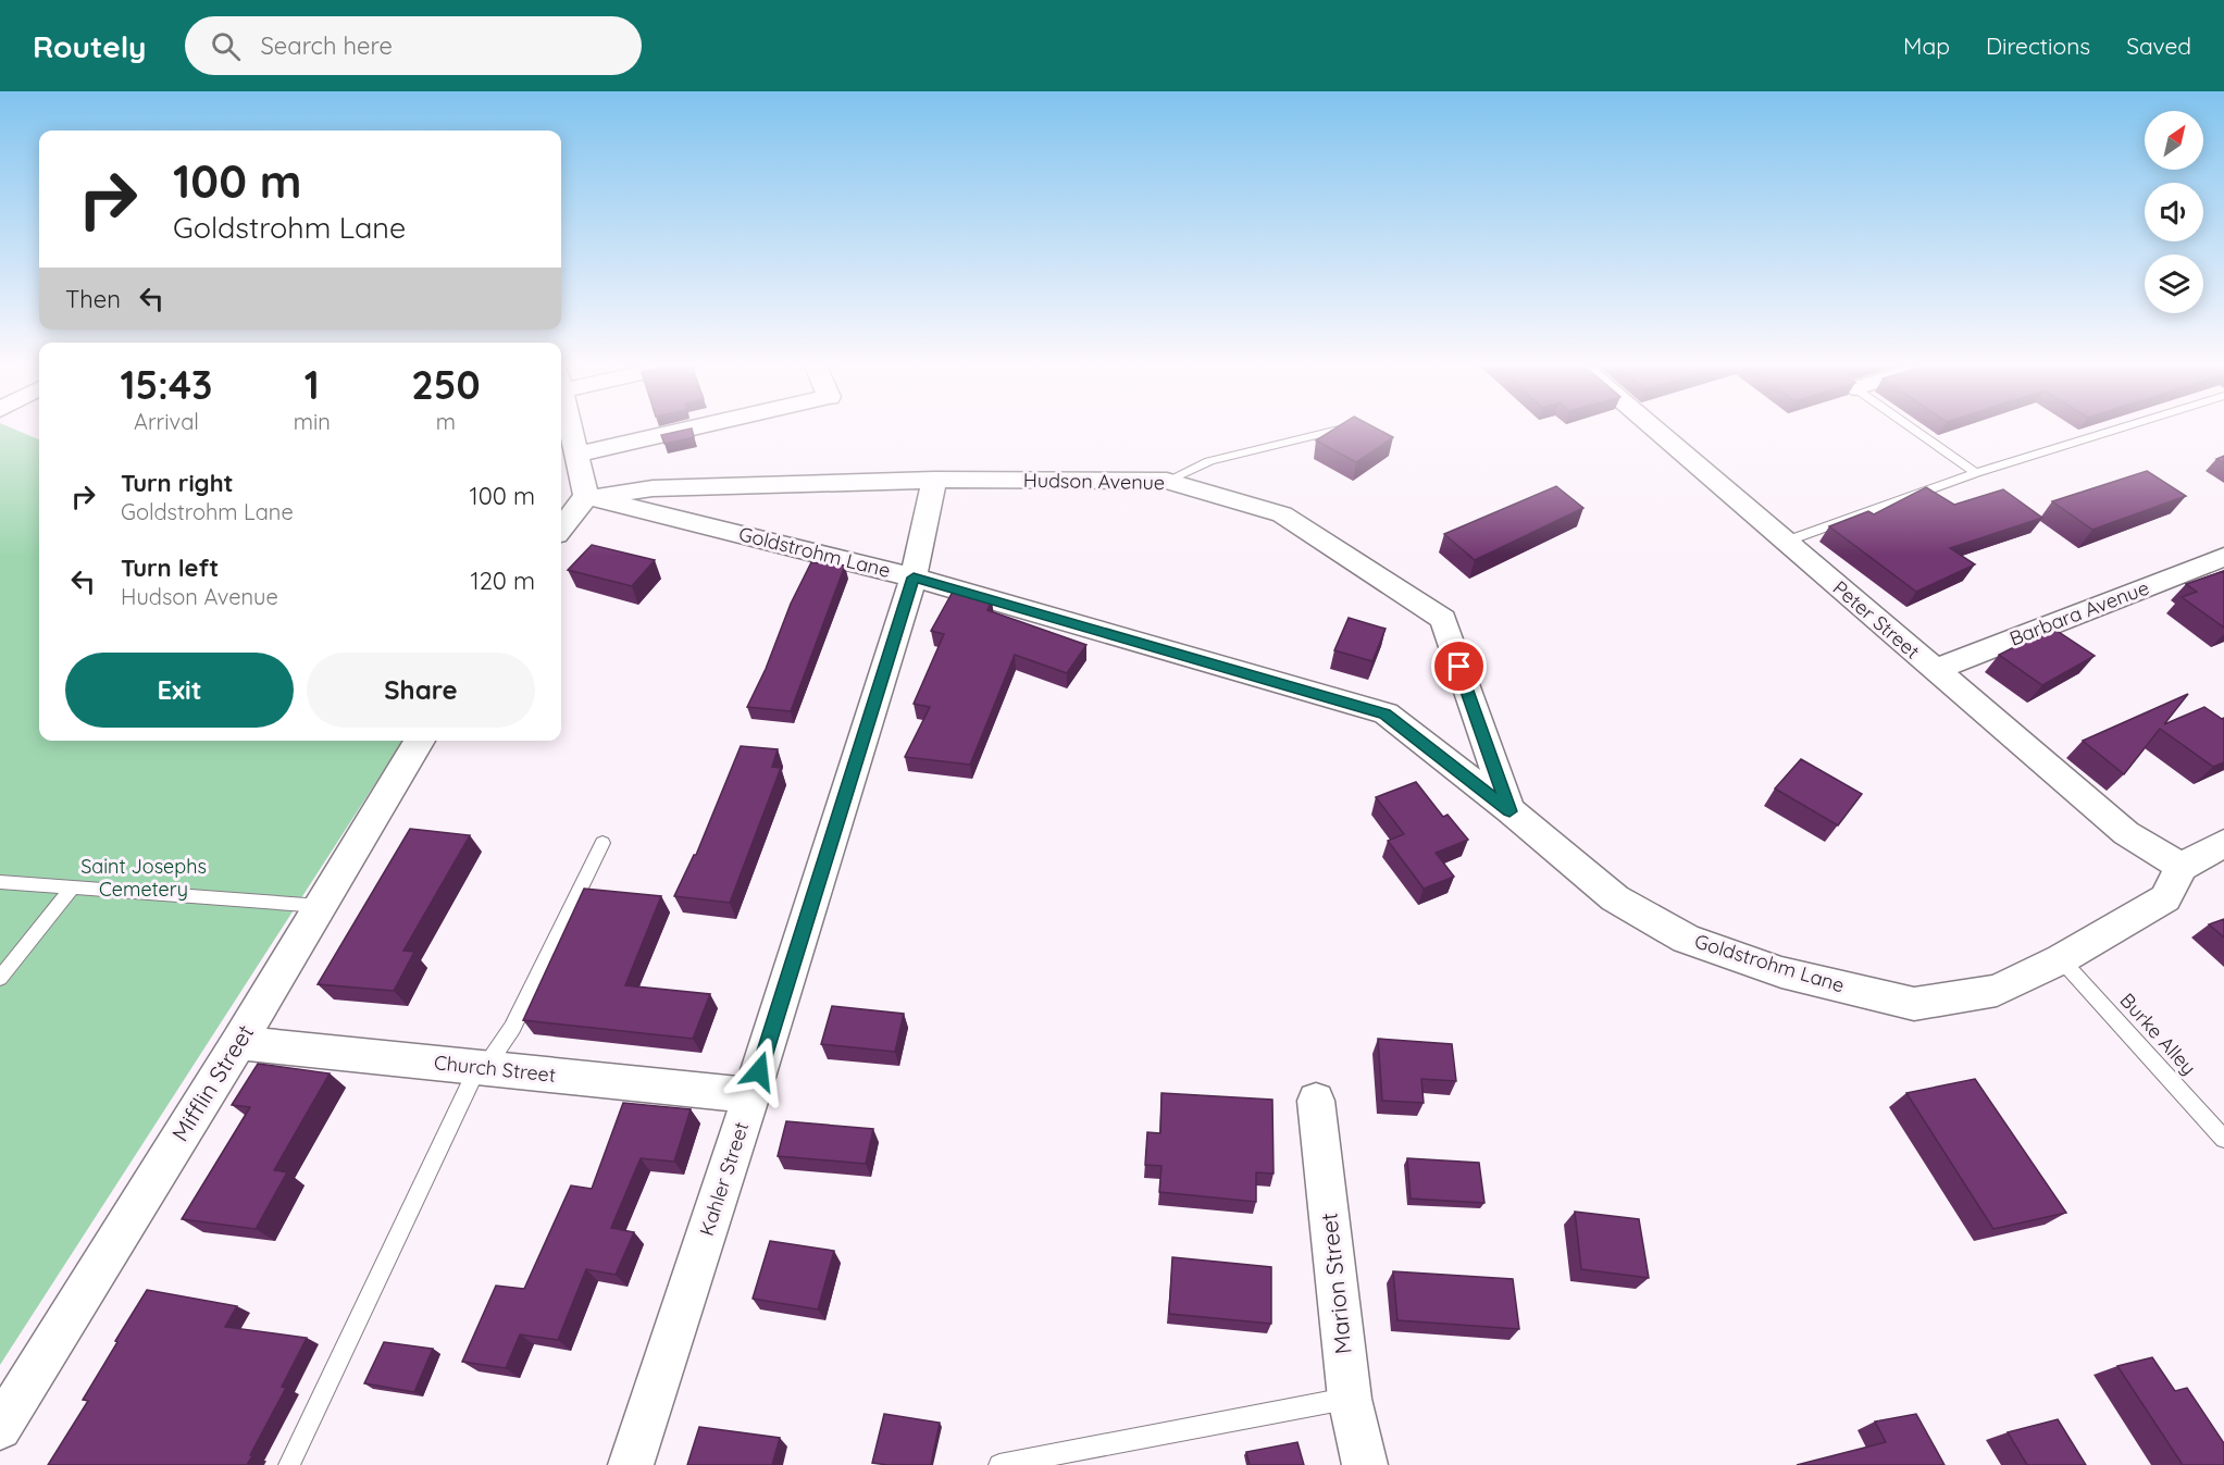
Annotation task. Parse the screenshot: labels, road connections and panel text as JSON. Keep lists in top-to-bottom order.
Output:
{
  "streets": {
    "street": [
      "Hudson Avenue",
      "Goldstrohm Lane",
      "Barbara Avenue",
      "Peter Street",
      "Church Street",
      "Mifflin Street",
      "Kahler Street",
      "Marion Street"
    ],
    "lane": ["Burke Alley"]
  },
  "crossings": [
    ["Hudson Avenue", "Goldstrohm Lane"],
    ["Hudson Avenue", "Kahler Street"],
    ["Goldstrohm Lane", "Peter Street"],
    ["Goldstrohm Lane", "Burke Alley"],
    ["Goldstrohm Lane", "Kahler Street"],
    ["Barbara Avenue", "Peter Street"],
    ["Church Street", "Mifflin Street"],
    ["Church Street", "Kahler Street"]
  ],
  "parks": ["Saint Josephs Cemetery"],
  "north": "top right",
  "page": {
    "header": "Routely",
    "search": "Search here",
    "nav": ["Map", "Directions", "Saved"],
    "turn": ["100 m", "Goldstrohm Lane"],
    "then": "Then",
    "eta": [
      "15:43",
      "Arrival",
      "1",
      "min",
      "250",
      "m"
    ],
    "list": [
      {
        "name": "Turn right",
        "note": "Goldstrohm Lane",
        "value": "100 m"
      },
      {
        "name": "Turn left",
        "note": "Hudson Avenue",
        "value": "120 m"
      }
    ],
    "buttons": ["Exit", "Share"]
  }
}
